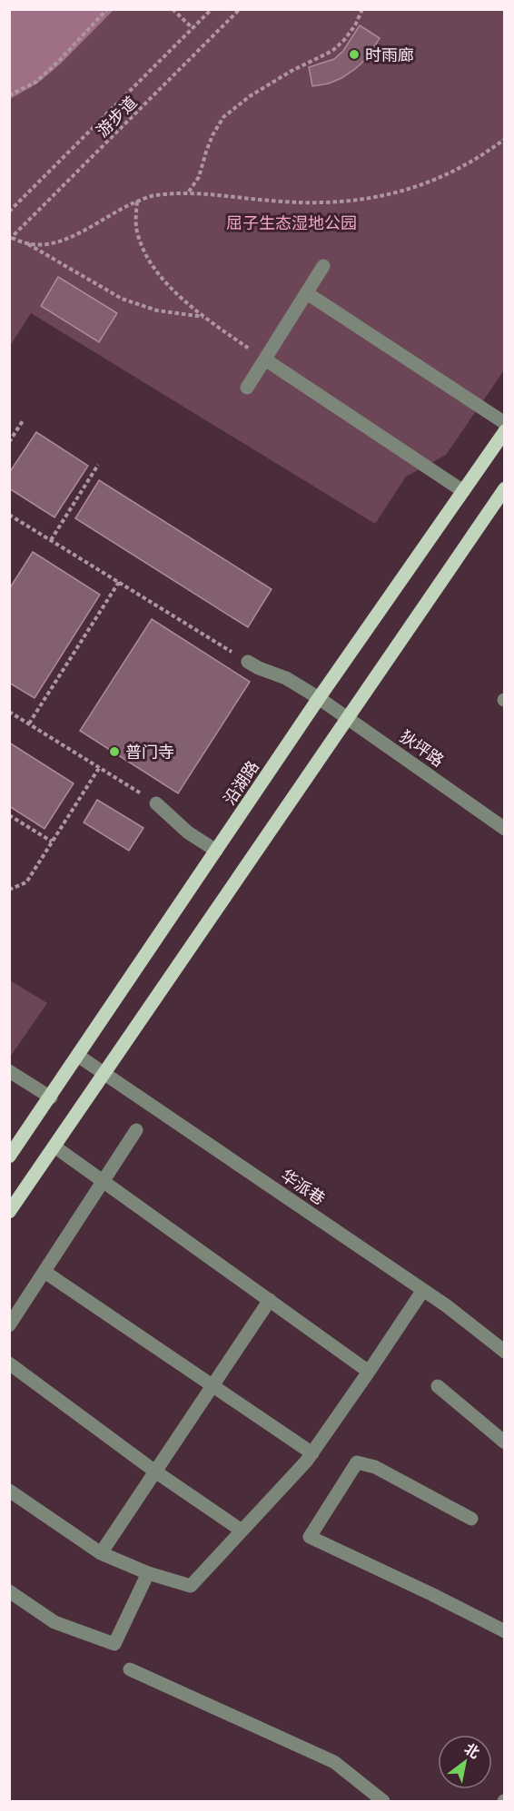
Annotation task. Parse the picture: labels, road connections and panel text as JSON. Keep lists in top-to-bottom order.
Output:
{
  "streets": {
    "main road": ["沿湖路"],
    "street": ["狄坪路", "华派巷"],
    "path": ["游步道"]
  },
  "crossings": [
    ["狄坪路", "沿湖路"],
    ["沿湖路", "华派巷"]
  ],
  "parks": ["屈子生态湿地公园"],
  "places": ["时雨廊", "普门寺"],
  "north": "top right"
}
